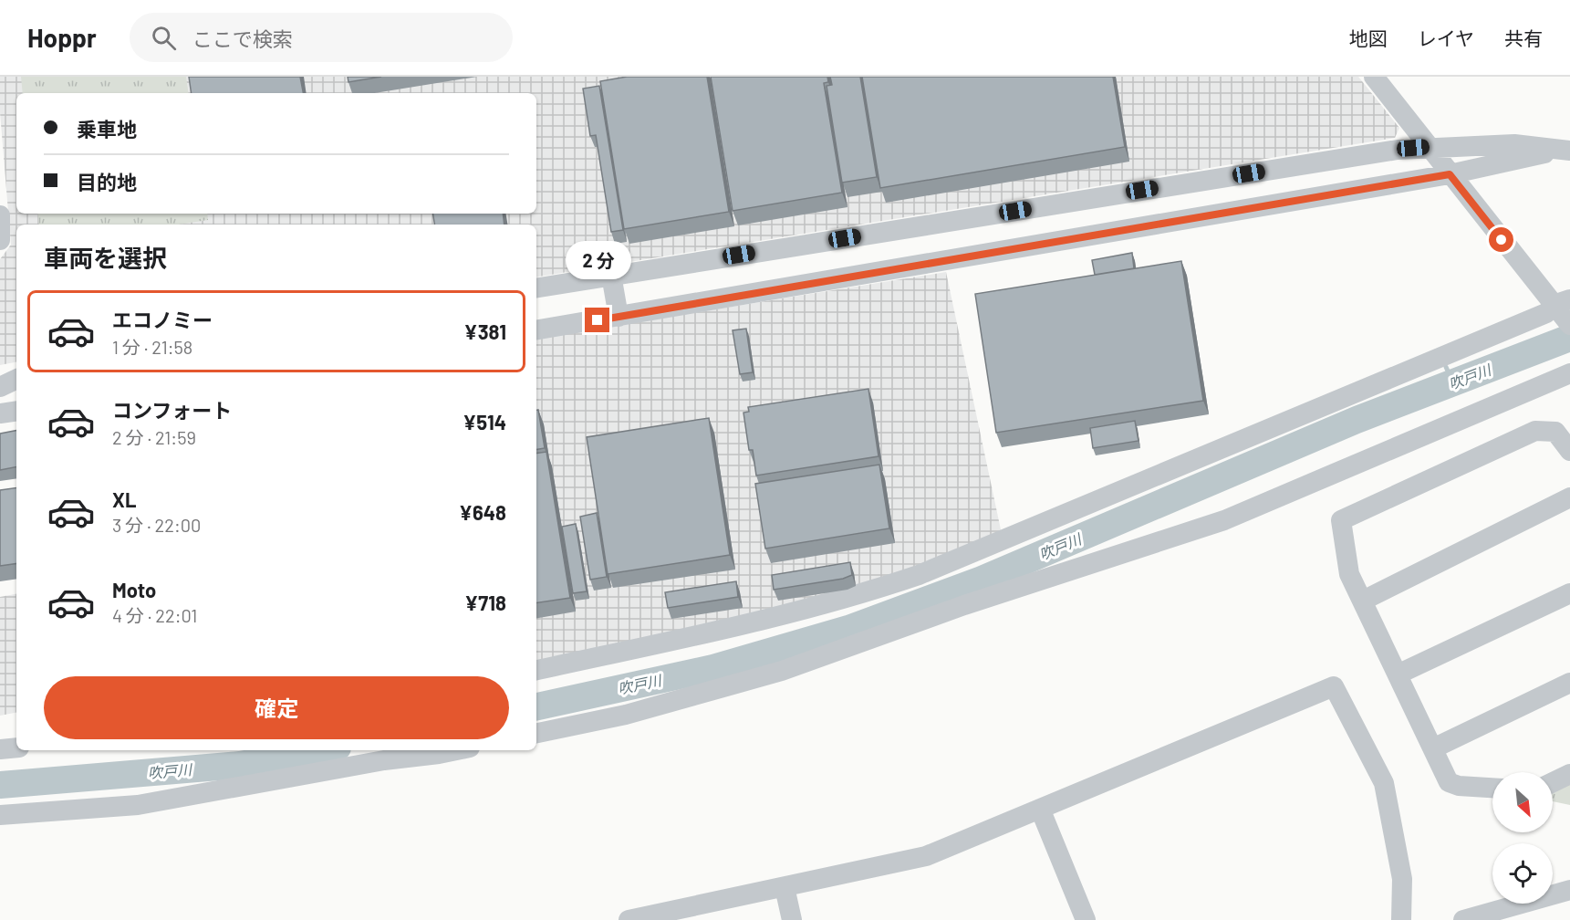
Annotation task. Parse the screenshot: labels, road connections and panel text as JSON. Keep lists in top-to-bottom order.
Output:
{
  "water": ["吹戸川"],
  "north": "bottom right",
  "page": {
    "header": "Hoppr",
    "search": "ここで検索",
    "nav": ["地図", "レイヤ", "共有"],
    "banner": ["乗車地", "目的地"],
    "heading": "車両を選択",
    "bubble": "2 分",
    "list": [
      {
        "name": "エコノミー",
        "note": "1 分 · 21:58",
        "value": "¥381"
      },
      {
        "name": "コンフォート",
        "note": "2 分 · 21:59",
        "value": "¥514"
      },
      {
        "name": "XL",
        "note": "3 分 · 22:00",
        "value": "¥648"
      },
      {
        "name": "Moto",
        "note": "4 分 · 22:01",
        "value": "¥718"
      }
    ],
    "buttons": "確定"
  }
}
